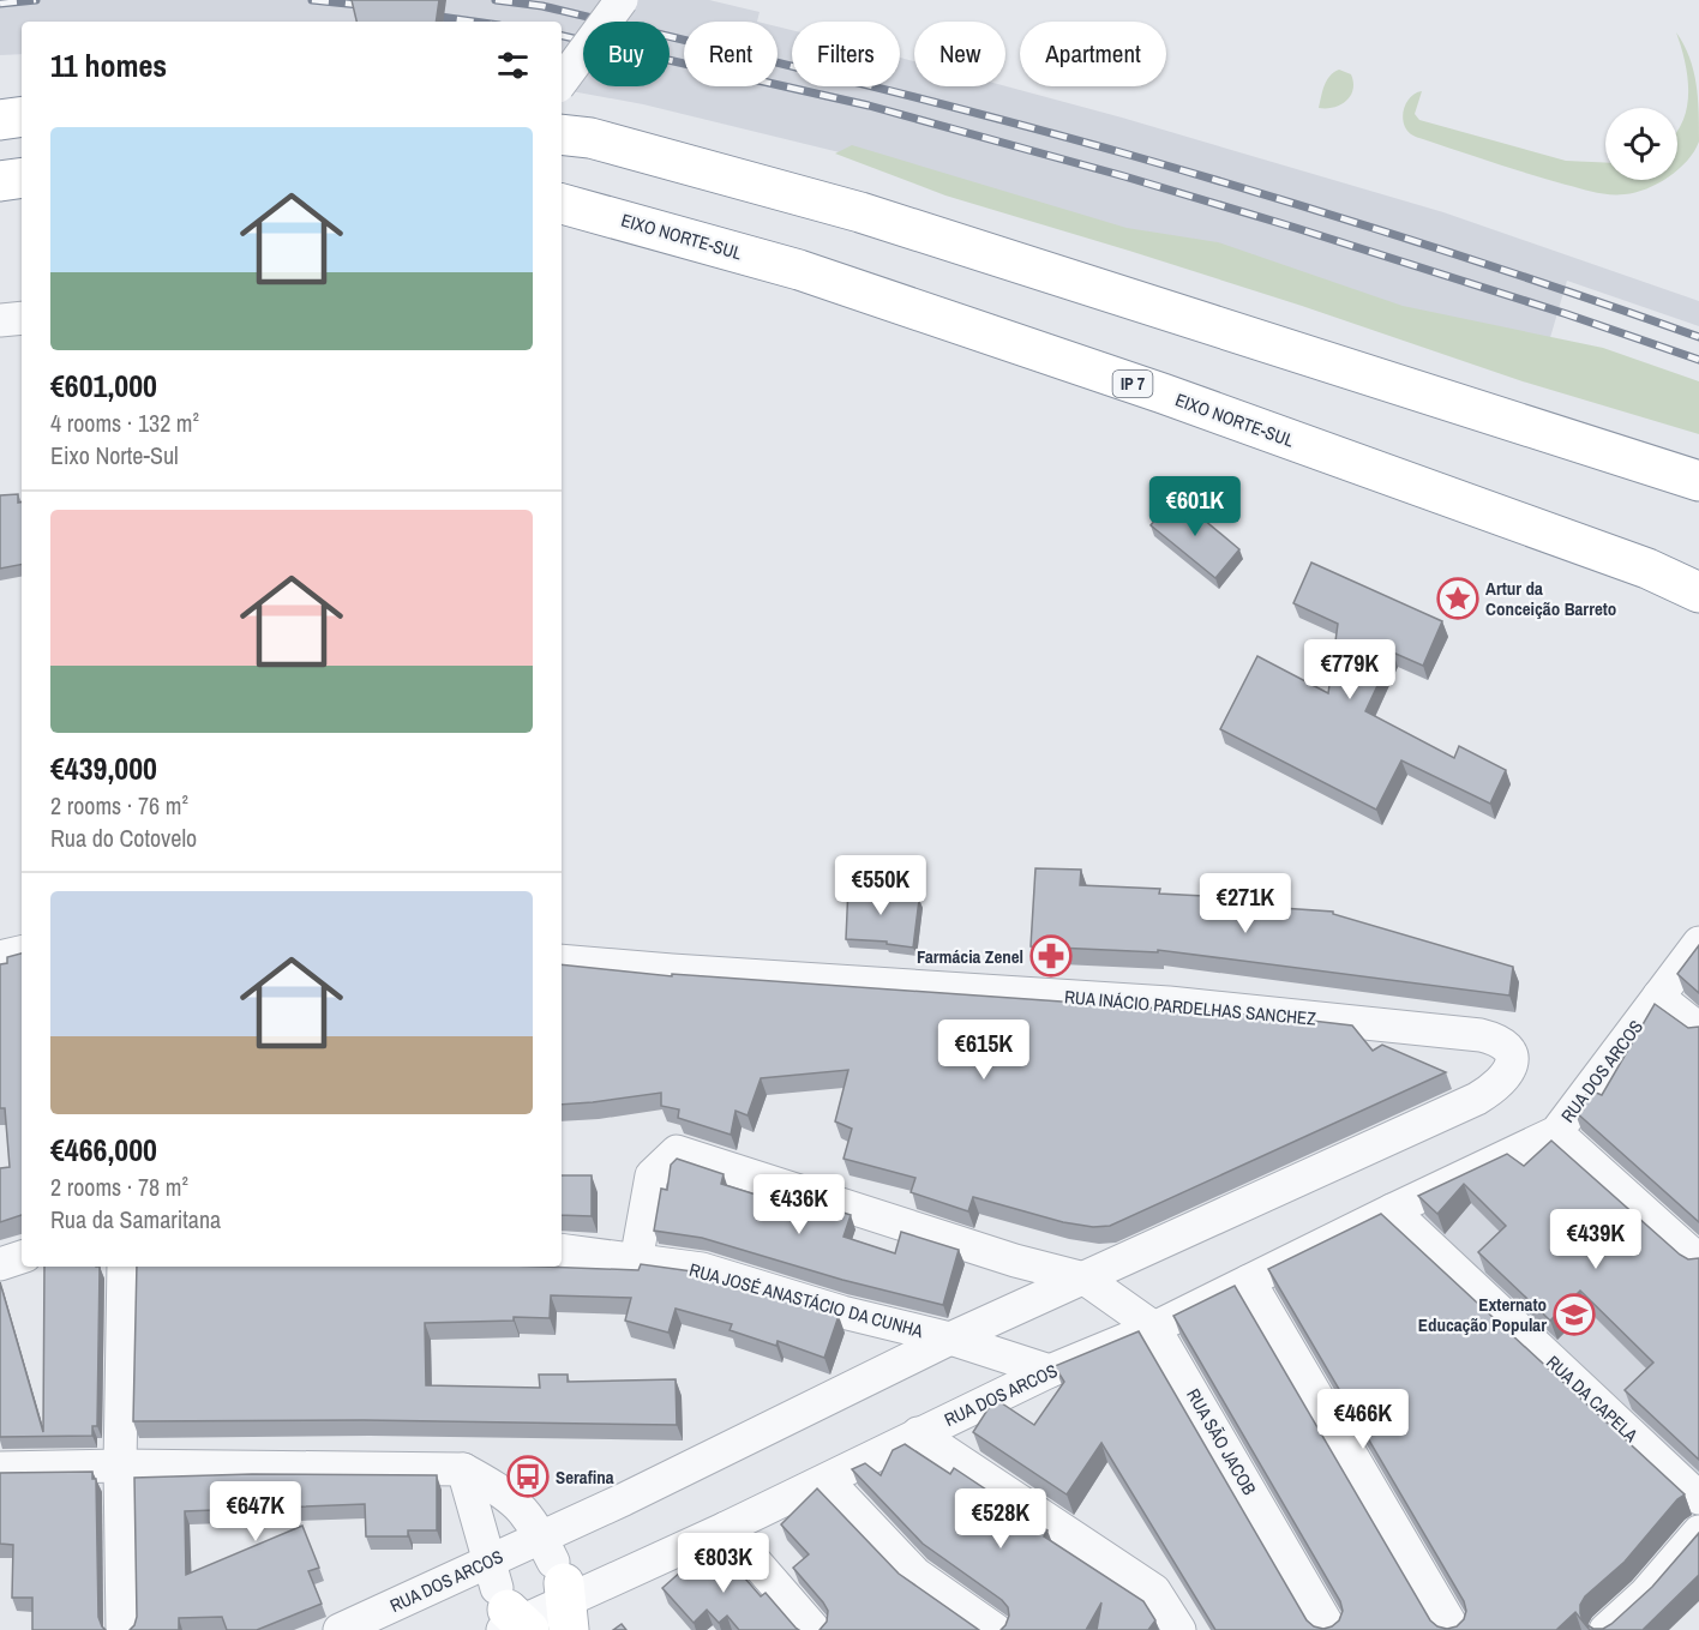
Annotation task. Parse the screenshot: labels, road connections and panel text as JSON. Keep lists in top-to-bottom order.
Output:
{
  "streets": {
    "highway": ["EIXO NORTE-SUL", "IP 7"],
    "street": [
      "RUA INÁCIO PARDELHAS SANCHEZ",
      "RUA DOS ARCOS",
      "RUA JOSÉ ANASTÁCIO DA CUNHA",
      "RUA DA CAPELA",
      "RUA SÃO JACOB"
    ]
  },
  "crossings": [
    ["RUA INÁCIO PARDELHAS SANCHEZ", "RUA DOS ARCOS"],
    ["RUA DOS ARCOS", "RUA JOSÉ ANASTÁCIO DA CUNHA"],
    ["RUA DOS ARCOS", "RUA DA CAPELA"],
    ["RUA DOS ARCOS", "RUA SÃO JACOB"]
  ],
  "places": {
    "place": ["Artur da Conceição Barreto"],
    "pharmacy": ["Farmácia Zenel"],
    "school or university": ["Externato Educação Popular"],
    "bus stop": ["Serafina"]
  },
  "page": {
    "chip": [
      "Buy",
      "Rent",
      "Filters",
      "New",
      "Apartment"
    ],
    "heading": "11 homes",
    "list": [
      {
        "name": "€601,000",
        "note": "4 rooms · 132 m² · Eixo Norte-Sul"
      },
      {
        "name": "€439,000",
        "note": "2 rooms · 76 m² · Rua do Cotovelo"
      },
      {
        "name": "€466,000",
        "note": "2 rooms · 78 m² · Rua da Samaritana"
      }
    ],
    "price": [
      "€601K",
      "€779K",
      "€550K",
      "€271K",
      "€615K",
      "€436K",
      "€439K",
      "€466K",
      "€647K",
      "€528K",
      "€803K"
    ]
  }
}
